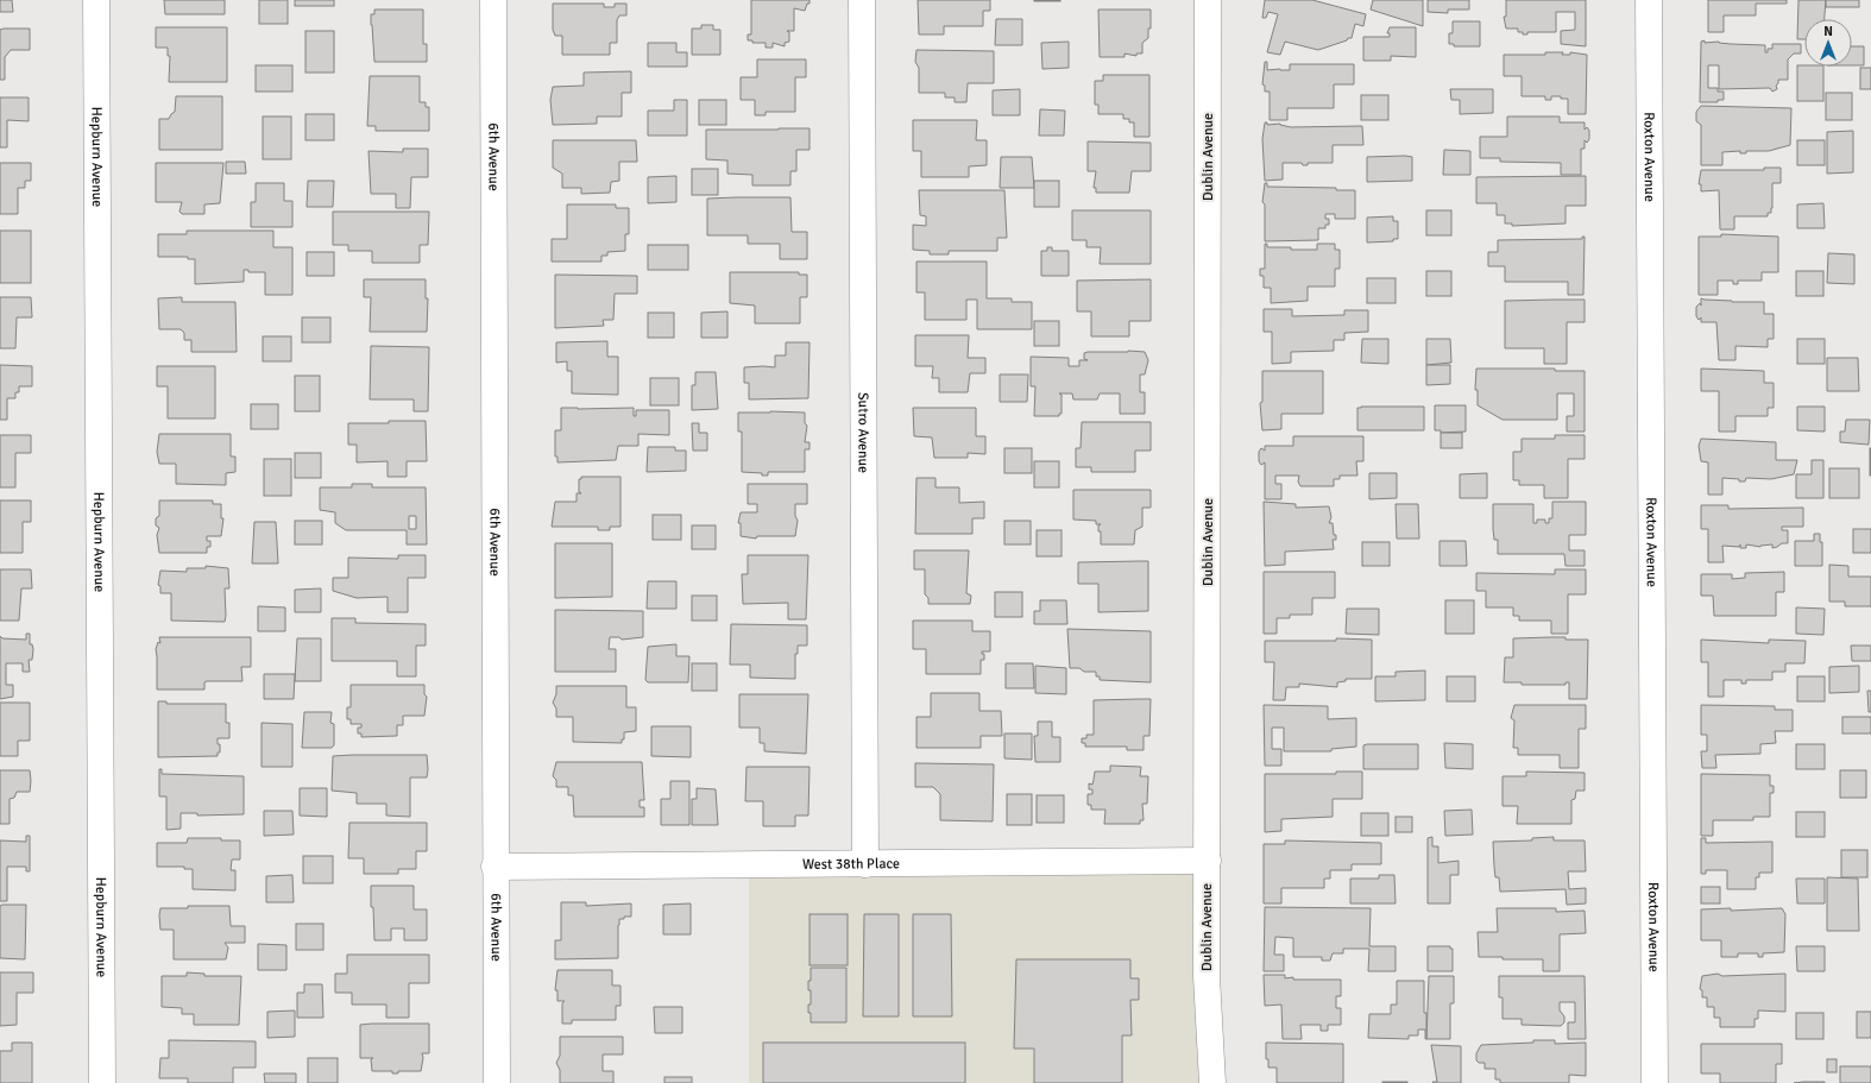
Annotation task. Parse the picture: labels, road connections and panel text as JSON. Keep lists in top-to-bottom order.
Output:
{
  "streets": {
    "street": [
      "Hepburn Avenue",
      "6th Avenue",
      "Dublin Avenue",
      "Roxton Avenue",
      "Sutro Avenue",
      "West 38th Place"
    ]
  },
  "crossings": [
    ["6th Avenue", "West 38th Place"],
    ["Dublin Avenue", "West 38th Place"],
    ["Sutro Avenue", "West 38th Place"]
  ],
  "north": "top"
}
